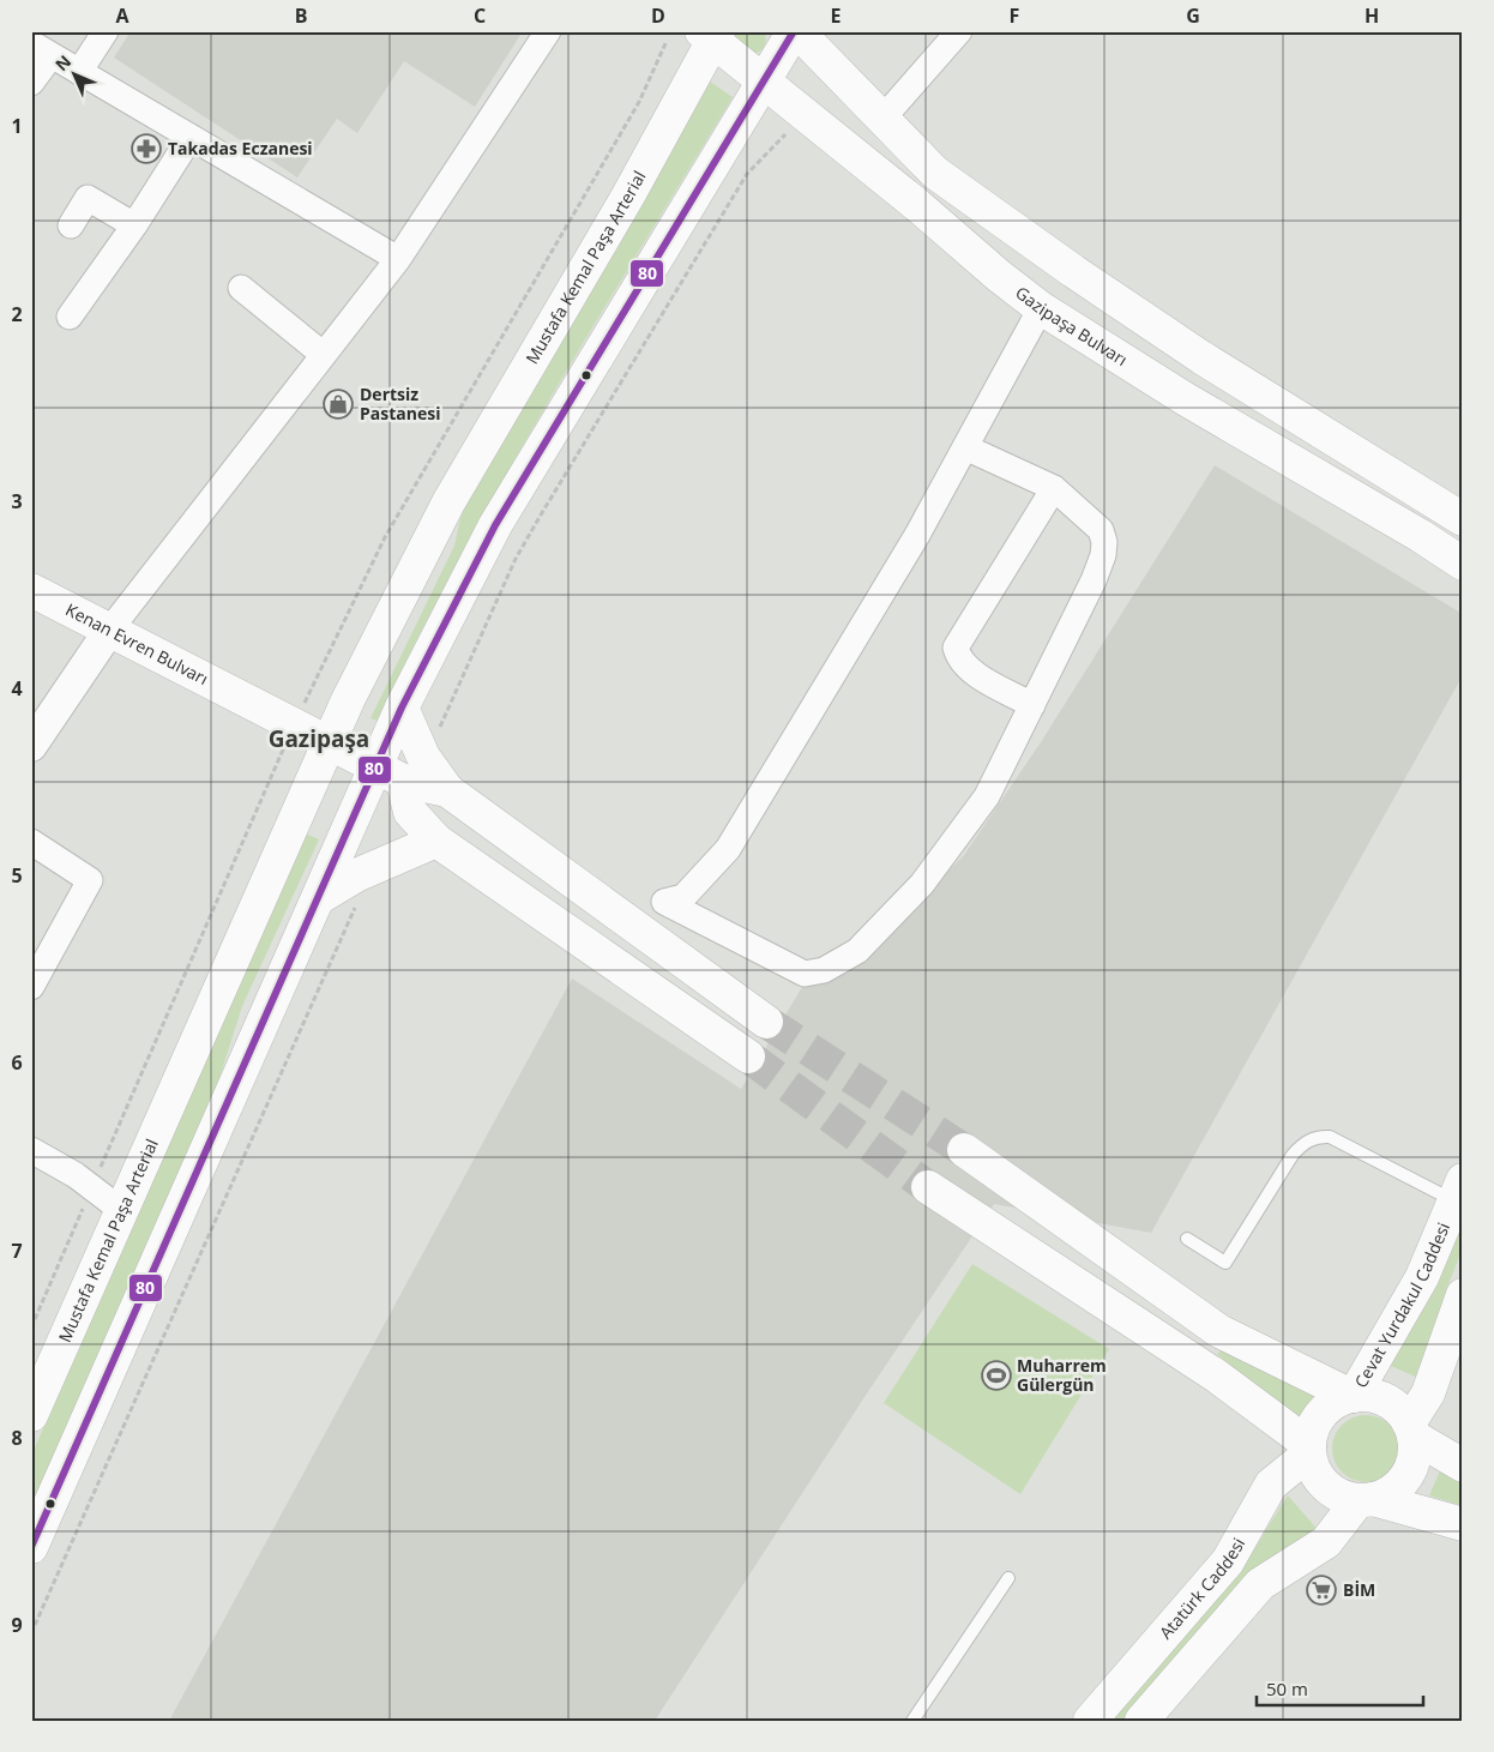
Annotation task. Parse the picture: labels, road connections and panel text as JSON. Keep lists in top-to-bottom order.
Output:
{
  "streets": {
    "main road": [
      "Mustafa Kemal Paşa Arterial",
      "Gazipaşa Bulvarı",
      "Kenan Evren Bulvarı",
      "Cevat Yurdakul Caddesi",
      "Atatürk Caddesi"
    ]
  },
  "crossings": [
    ["Mustafa Kemal Paşa Arterial", "Gazipaşa Bulvarı"],
    ["Mustafa Kemal Paşa Arterial", "Kenan Evren Bulvarı"],
    ["Cevat Yurdakul Caddesi", "Atatürk Caddesi"]
  ],
  "districts": ["Gazipaşa"],
  "places": {
    "pharmacy": ["Takadas Eczanesi"],
    "shop": ["Dertsiz Pastanesi"],
    "sports": ["Muharrem Gülergün"],
    "supermarket": ["BİM"]
  },
  "lines": ["transit line 80"],
  "scale_bar": "50 m",
  "north": "top left",
  "grid": {
    "columns": [
      "A",
      "B",
      "C",
      "D",
      "E",
      "F",
      "G",
      "H"
    ],
    "rows": [
      "1",
      "2",
      "3",
      "4",
      "5",
      "6",
      "7",
      "8",
      "9"
    ]
  }
}
